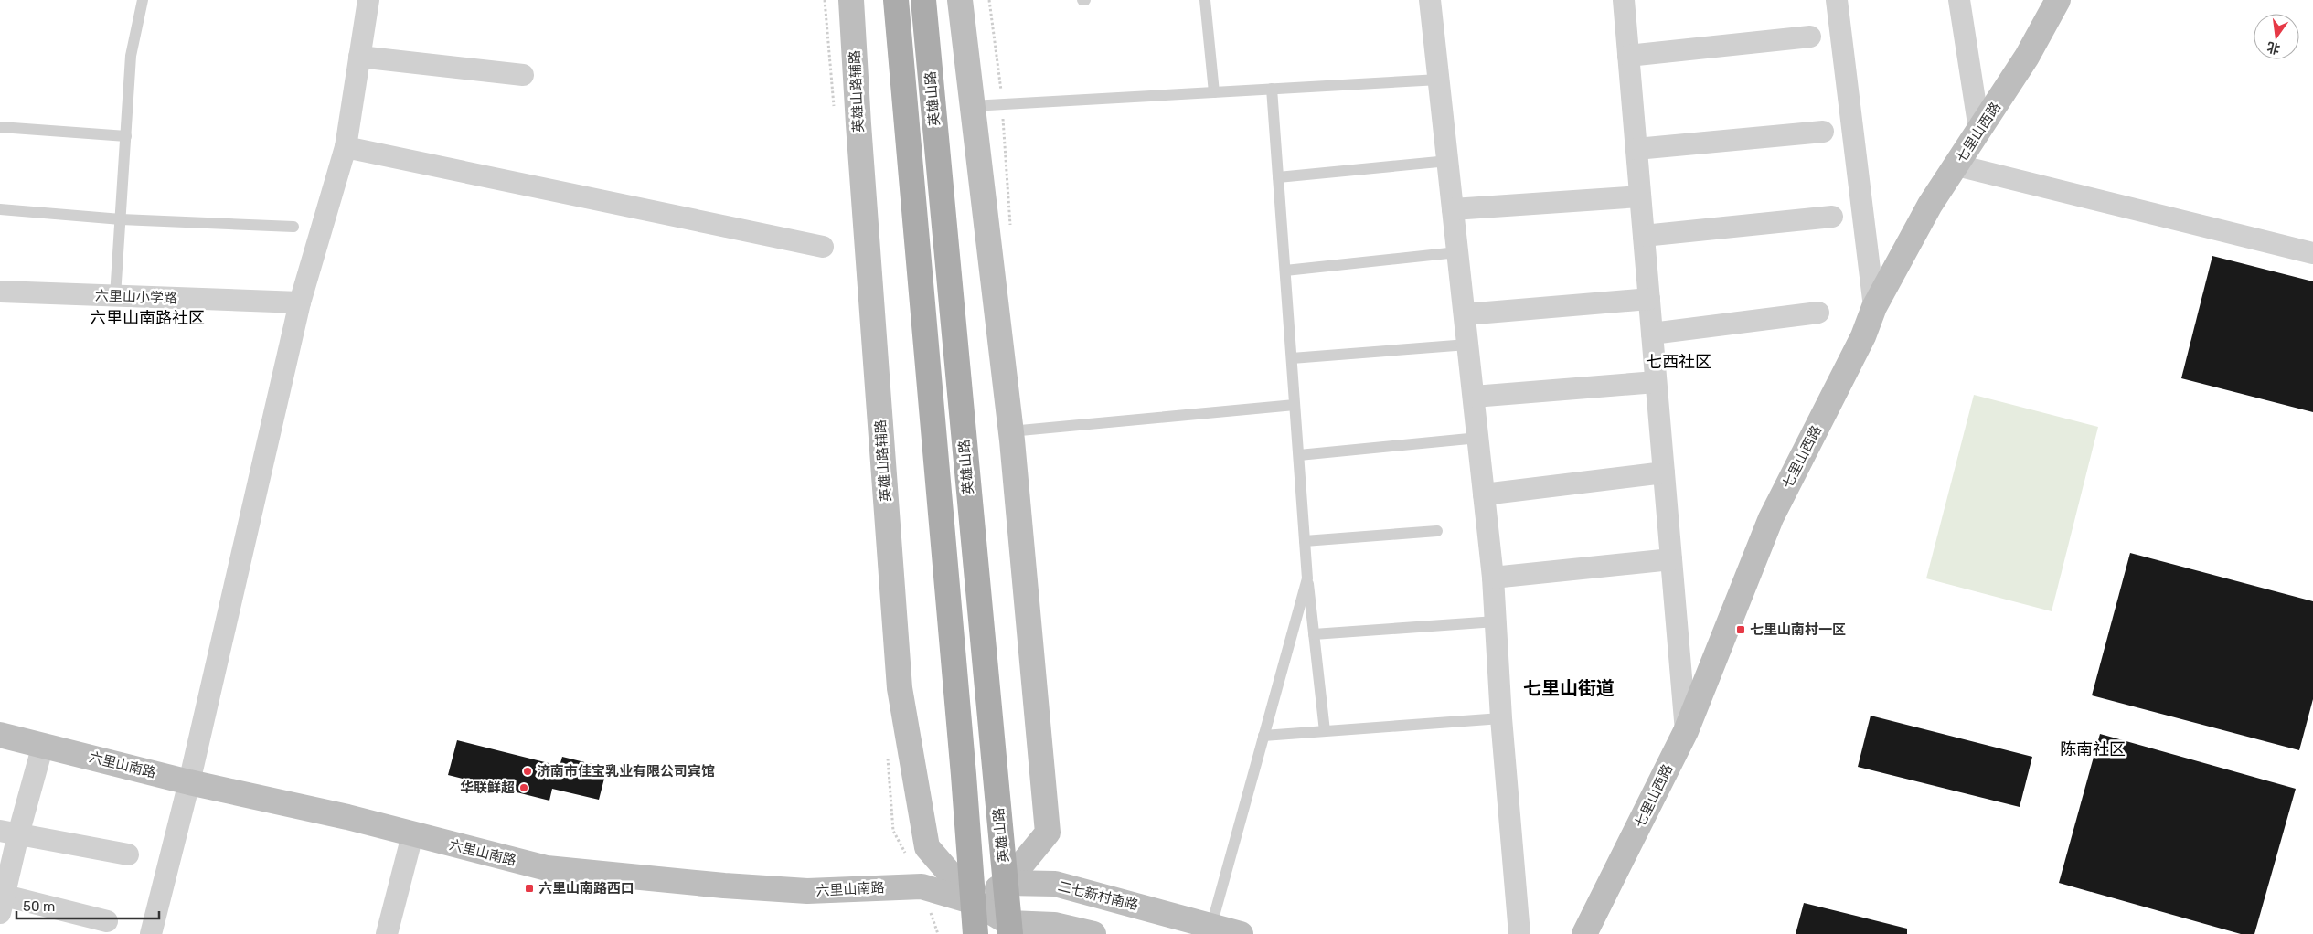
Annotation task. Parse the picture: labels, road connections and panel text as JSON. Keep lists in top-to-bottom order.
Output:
{
  "streets": {
    "main road": [
      "英雄山路辅路",
      "英雄山路",
      "七里山西路",
      "六里山南路",
      "二七新村南路"
    ],
    "street": ["六里山小学路"]
  },
  "crossings": [
    ["英雄山路辅路", "英雄山路"],
    ["英雄山路辅路", "六里山南路"],
    ["英雄山路", "六里山南路"],
    ["英雄山路", "二七新村南路"]
  ],
  "districts": [
    "六里山南路社区",
    "七西社区",
    "七里山街道",
    "陈南社区"
  ],
  "places": {
    "transit": ["七里山南村一区", "六里山南路西口"],
    "other": ["济南市佳宝乳业有限公司宾馆", "华联鲜超"]
  },
  "scale_bar": "50 m",
  "north": "bottom"
}
